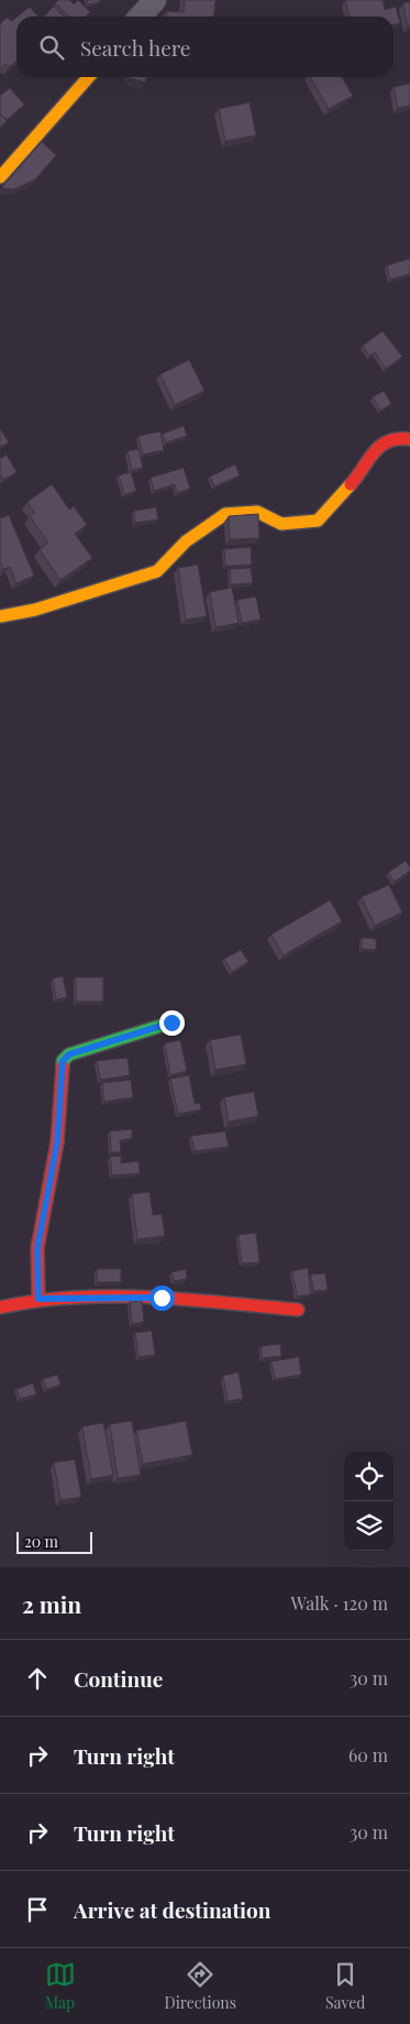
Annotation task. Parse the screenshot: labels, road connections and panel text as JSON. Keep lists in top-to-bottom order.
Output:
{
  "scale_bar": "20 m",
  "page": {
    "search": "Search here",
    "scale": "20 m",
    "heading": ["2 min", "Walk · 120 m"],
    "list": [
      ["Continue", "30 m"],
      ["Turn right", "60 m"],
      ["Turn right", "30 m"],
      "Arrive at destination"
    ],
    "nav": ["Map", "Directions", "Saved"]
  }
}
